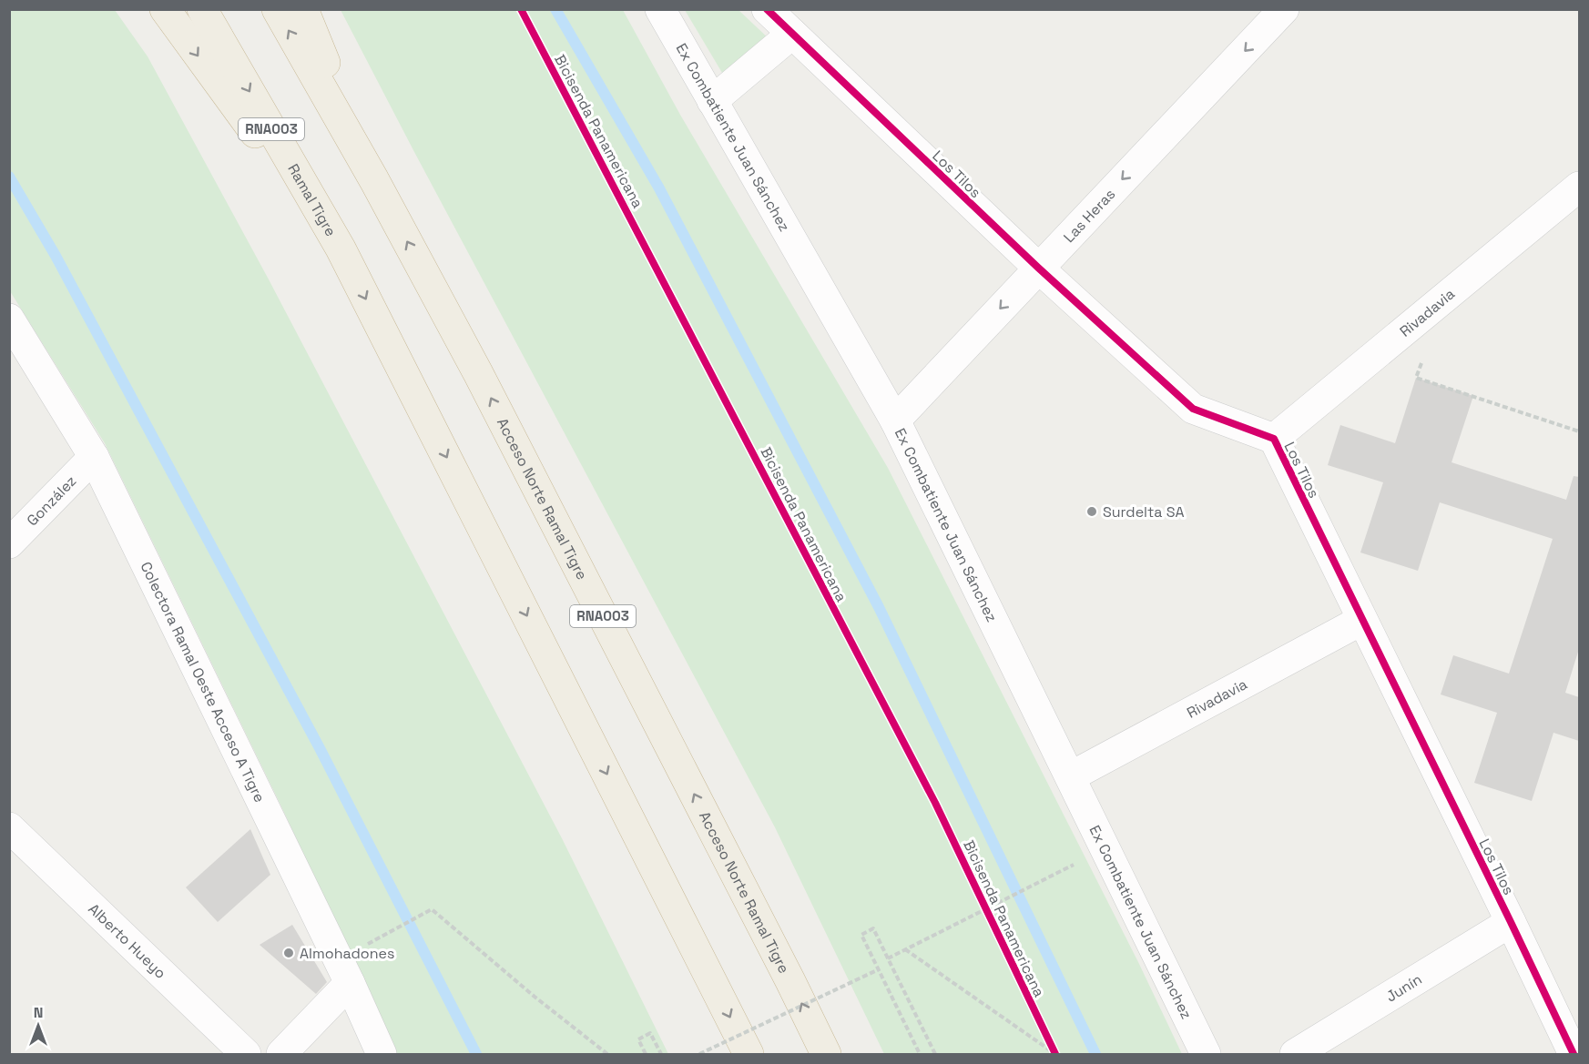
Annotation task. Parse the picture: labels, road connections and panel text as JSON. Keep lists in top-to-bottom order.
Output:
{
  "streets": {
    "highway": ["RNA003", "Ramal Tigre", "Acceso Norte Ramal Tigre"],
    "street": [
      "Ex Combatiente Juan Sánchez",
      "Los Tilos",
      "Las Heras",
      "Rivadavia",
      "González",
      "Colectora Ramal Oeste Acceso A Tigre",
      "Alberto Hueyo",
      "Junín"
    ],
    "cycle path": ["Bicisenda Panamericana"]
  },
  "crossings": [
    ["RNA003", "Ramal Tigre"],
    ["RNA003", "Acceso Norte Ramal Tigre"],
    ["Ex Combatiente Juan Sánchez", "Las Heras"],
    ["Ex Combatiente Juan Sánchez", "Rivadavia"],
    ["Los Tilos", "Las Heras"],
    ["Los Tilos", "Rivadavia"],
    ["Los Tilos", "Junín"],
    ["González", "Colectora Ramal Oeste Acceso A Tigre"]
  ],
  "one_way": ["Las Heras"],
  "places": ["Surdelta SA", "Almohadones"],
  "north": "top"
}
